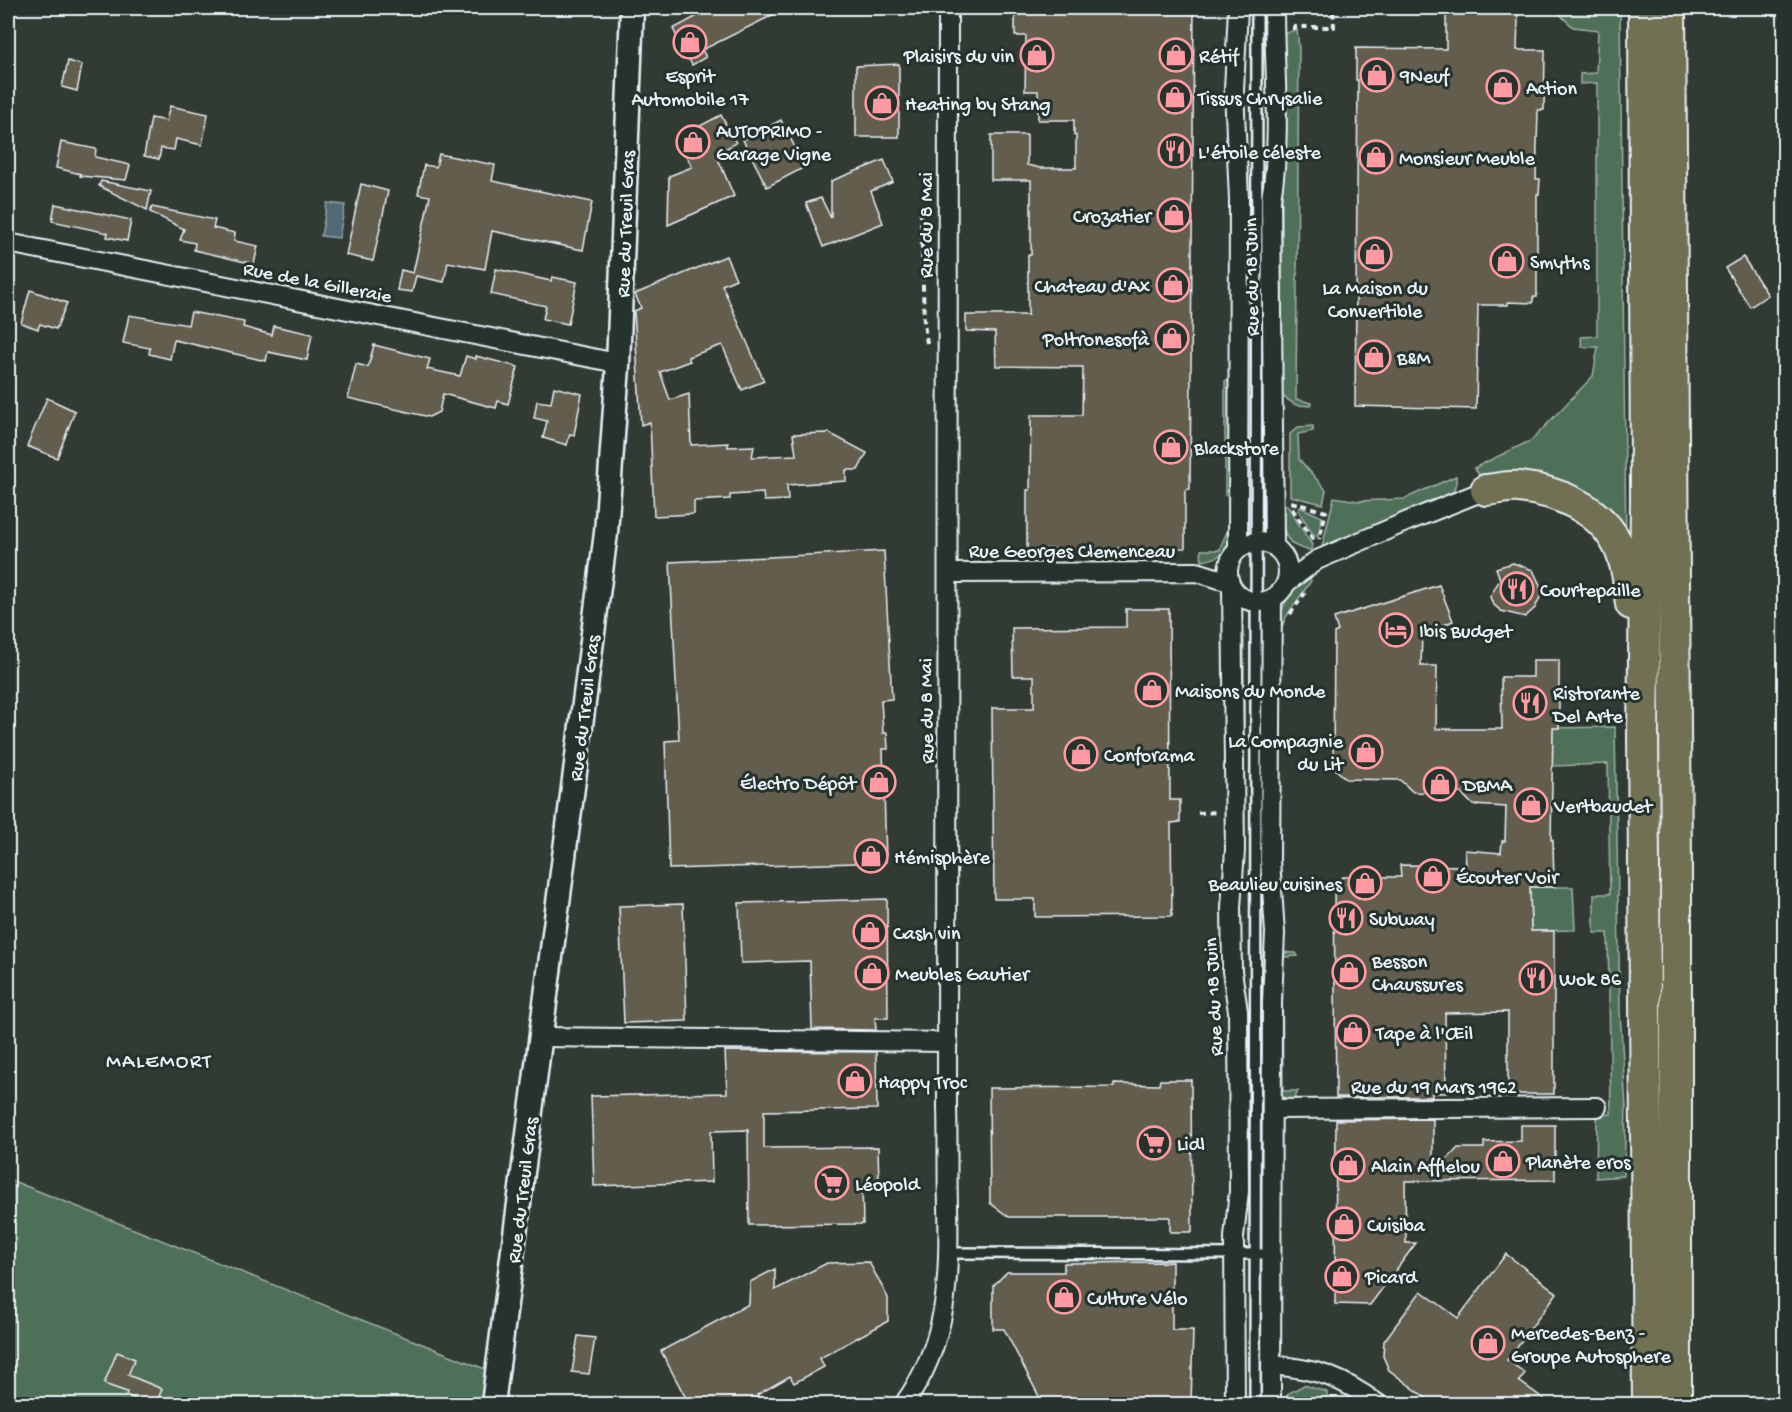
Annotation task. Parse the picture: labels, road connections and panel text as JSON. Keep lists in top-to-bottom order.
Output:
{
  "streets": {
    "street": [
      "Rue du Treuil Gras",
      "Rue du 8 Mai",
      "Rue du 18 Juin",
      "Rue de la Gilleraie",
      "Rue Georges Clemenceau",
      "Rue du 19 Mars 1962"
    ]
  },
  "crossings": [
    ["Rue du Treuil Gras", "Rue de la Gilleraie"],
    ["Rue du 8 Mai", "Rue Georges Clemenceau"]
  ],
  "districts": ["MALEMORT"],
  "places": {
    "shop": [
      "Esprit Automobile 17",
      "Plaisirs du vin",
      "Rétif",
      "9Neuf",
      "Action",
      "Tissus Chrysalie",
      "Heating by Stang",
      "AUTOPRIMO - Garage Vigne",
      "Monsieur Meuble",
      "Crozatier",
      "La Maison du Convertible",
      "Smyths",
      "Chateau d'Ax",
      "Poltronesofà",
      "B&M",
      "Blackstore",
      "Maisons du Monde",
      "La Compagnie du Lit",
      "Conforama",
      "Électro Dépôt",
      "DBMA",
      "Vertbaudet",
      "Hémisphère",
      "Écouter Voir",
      "Beaulieu cuisines",
      "Cash vin",
      "Besson Chaussures",
      "Meubles Gautier",
      "Tape à l'Œil",
      "Happy Troc",
      "Planète eros",
      "Alain Afflelou",
      "Cuisiba",
      "Picard",
      "Culture Vélo",
      "Mercedes-Benz - Groupe Autosphere"
    ],
    "restaurant": [
      "L'étoile céleste",
      "Courtepaille",
      "Ristorante Del Arte",
      "Subway",
      "Wok 86"
    ],
    "hotel": ["Ibis Budget"],
    "supermarket": ["Lidl", "Léopold"]
  }
}
